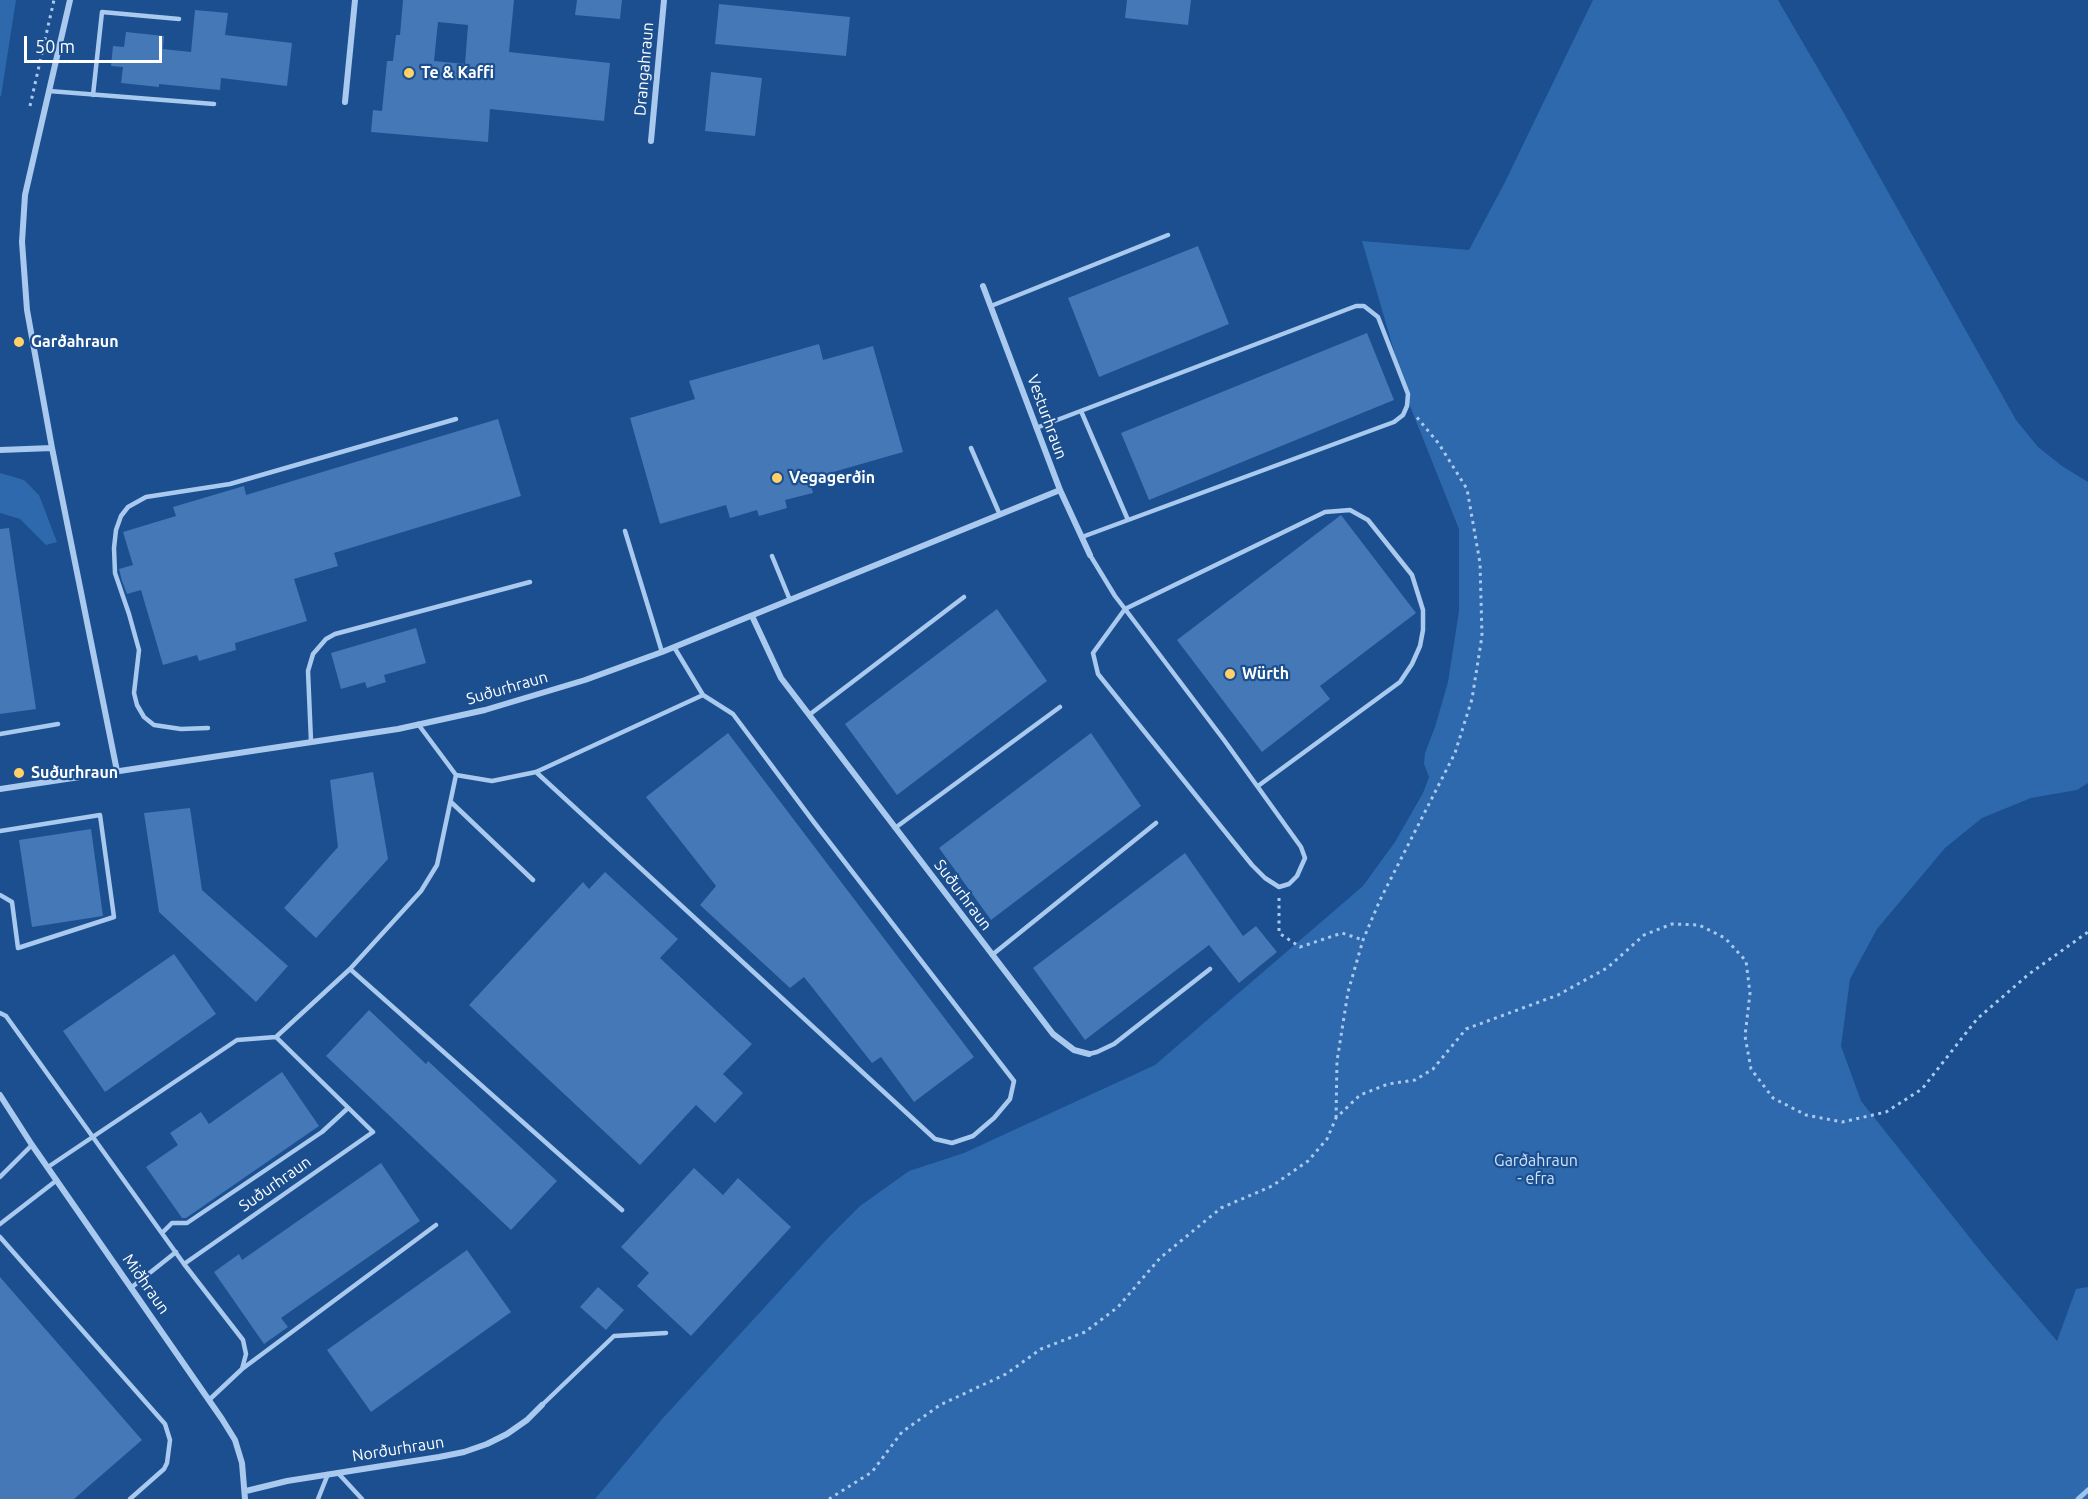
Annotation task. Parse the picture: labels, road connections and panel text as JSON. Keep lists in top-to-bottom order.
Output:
{
  "streets": {
    "street": [
      "Drangahraun",
      "Vesturhraun",
      "Suðurhraun",
      "Miðhraun",
      "Norðurhraun"
    ]
  },
  "crossings": [
    ["Vesturhraun", "Suðurhraun"],
    ["Miðhraun", "Norðurhraun"]
  ],
  "parks": ["Garðahraun - efra"],
  "places": [
    "Te & Kaffi",
    "Garðahraun",
    "Vegagerðin",
    "Würth",
    "Suðurhraun"
  ],
  "scale_bar": "50 m"
}
